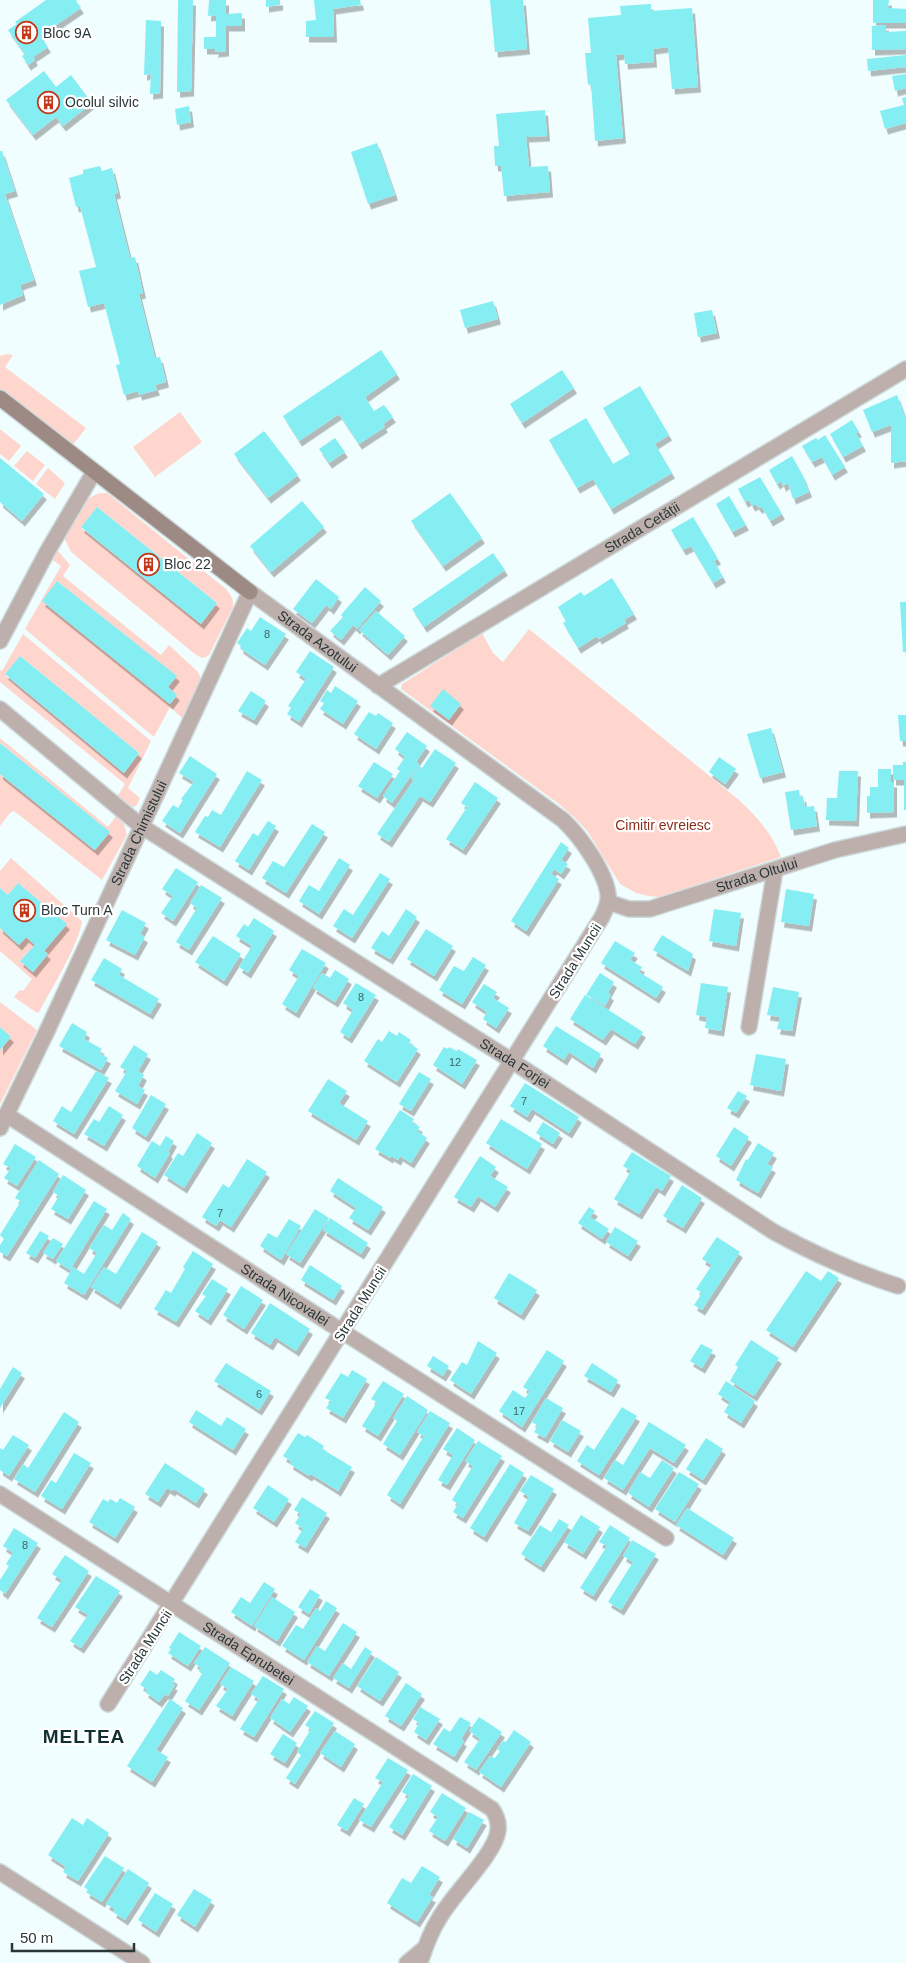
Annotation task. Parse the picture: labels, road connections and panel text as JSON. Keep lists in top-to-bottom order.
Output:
{
  "streets": {
    "street": [
      "Strada Cetății",
      "Strada Azotului",
      "Strada Chimistului",
      "Strada Oltului",
      "Strada Muncii",
      "Strada Forjei",
      "Strada Nicovalei",
      "Strada Eprubetei"
    ]
  },
  "crossings": [
    ["Strada Cetății", "Strada Azotului"],
    ["Strada Azotului", "Strada Chimistului"],
    ["Strada Azotului", "Strada Oltului"],
    ["Strada Azotului", "Strada Muncii"],
    ["Strada Chimistului", "Strada Forjei"],
    ["Strada Chimistului", "Strada Nicovalei"],
    ["Strada Oltului", "Strada Muncii"],
    ["Strada Muncii", "Strada Forjei"],
    ["Strada Muncii", "Strada Nicovalei"],
    ["Strada Muncii", "Strada Eprubetei"]
  ],
  "districts": ["MELTEA"],
  "parks": ["Cimitir evreiesc"],
  "places": {
    "building": [
      "Bloc 9A",
      "Ocolul silvic",
      "Bloc 22",
      "Bloc Turn A"
    ]
  },
  "house_numbers": [
    "8",
    "8",
    "12",
    "7",
    "7",
    "6",
    "17",
    "8"
  ],
  "scale_bar": "50 m"
}
